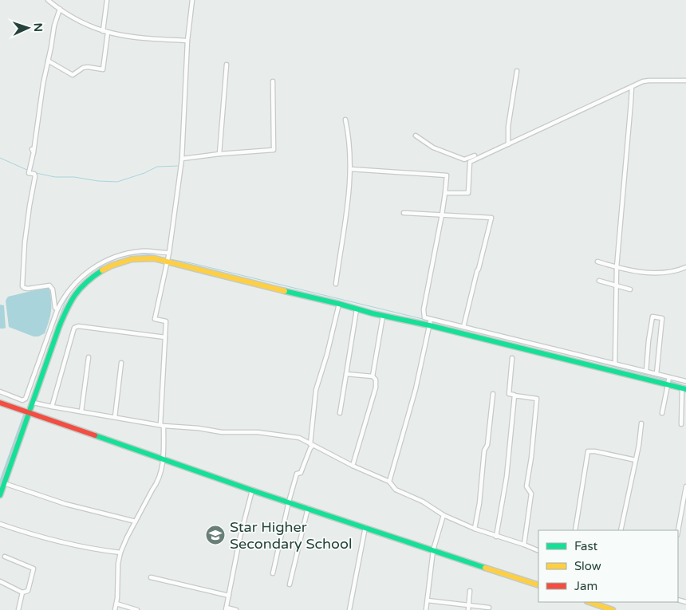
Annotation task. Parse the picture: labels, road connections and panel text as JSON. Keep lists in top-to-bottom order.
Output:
{
  "places": {
    "school or university": ["Star Higher Secondary School"]
  },
  "legend": ["Fast", "Slow", "Jam"],
  "north": "right"
}
